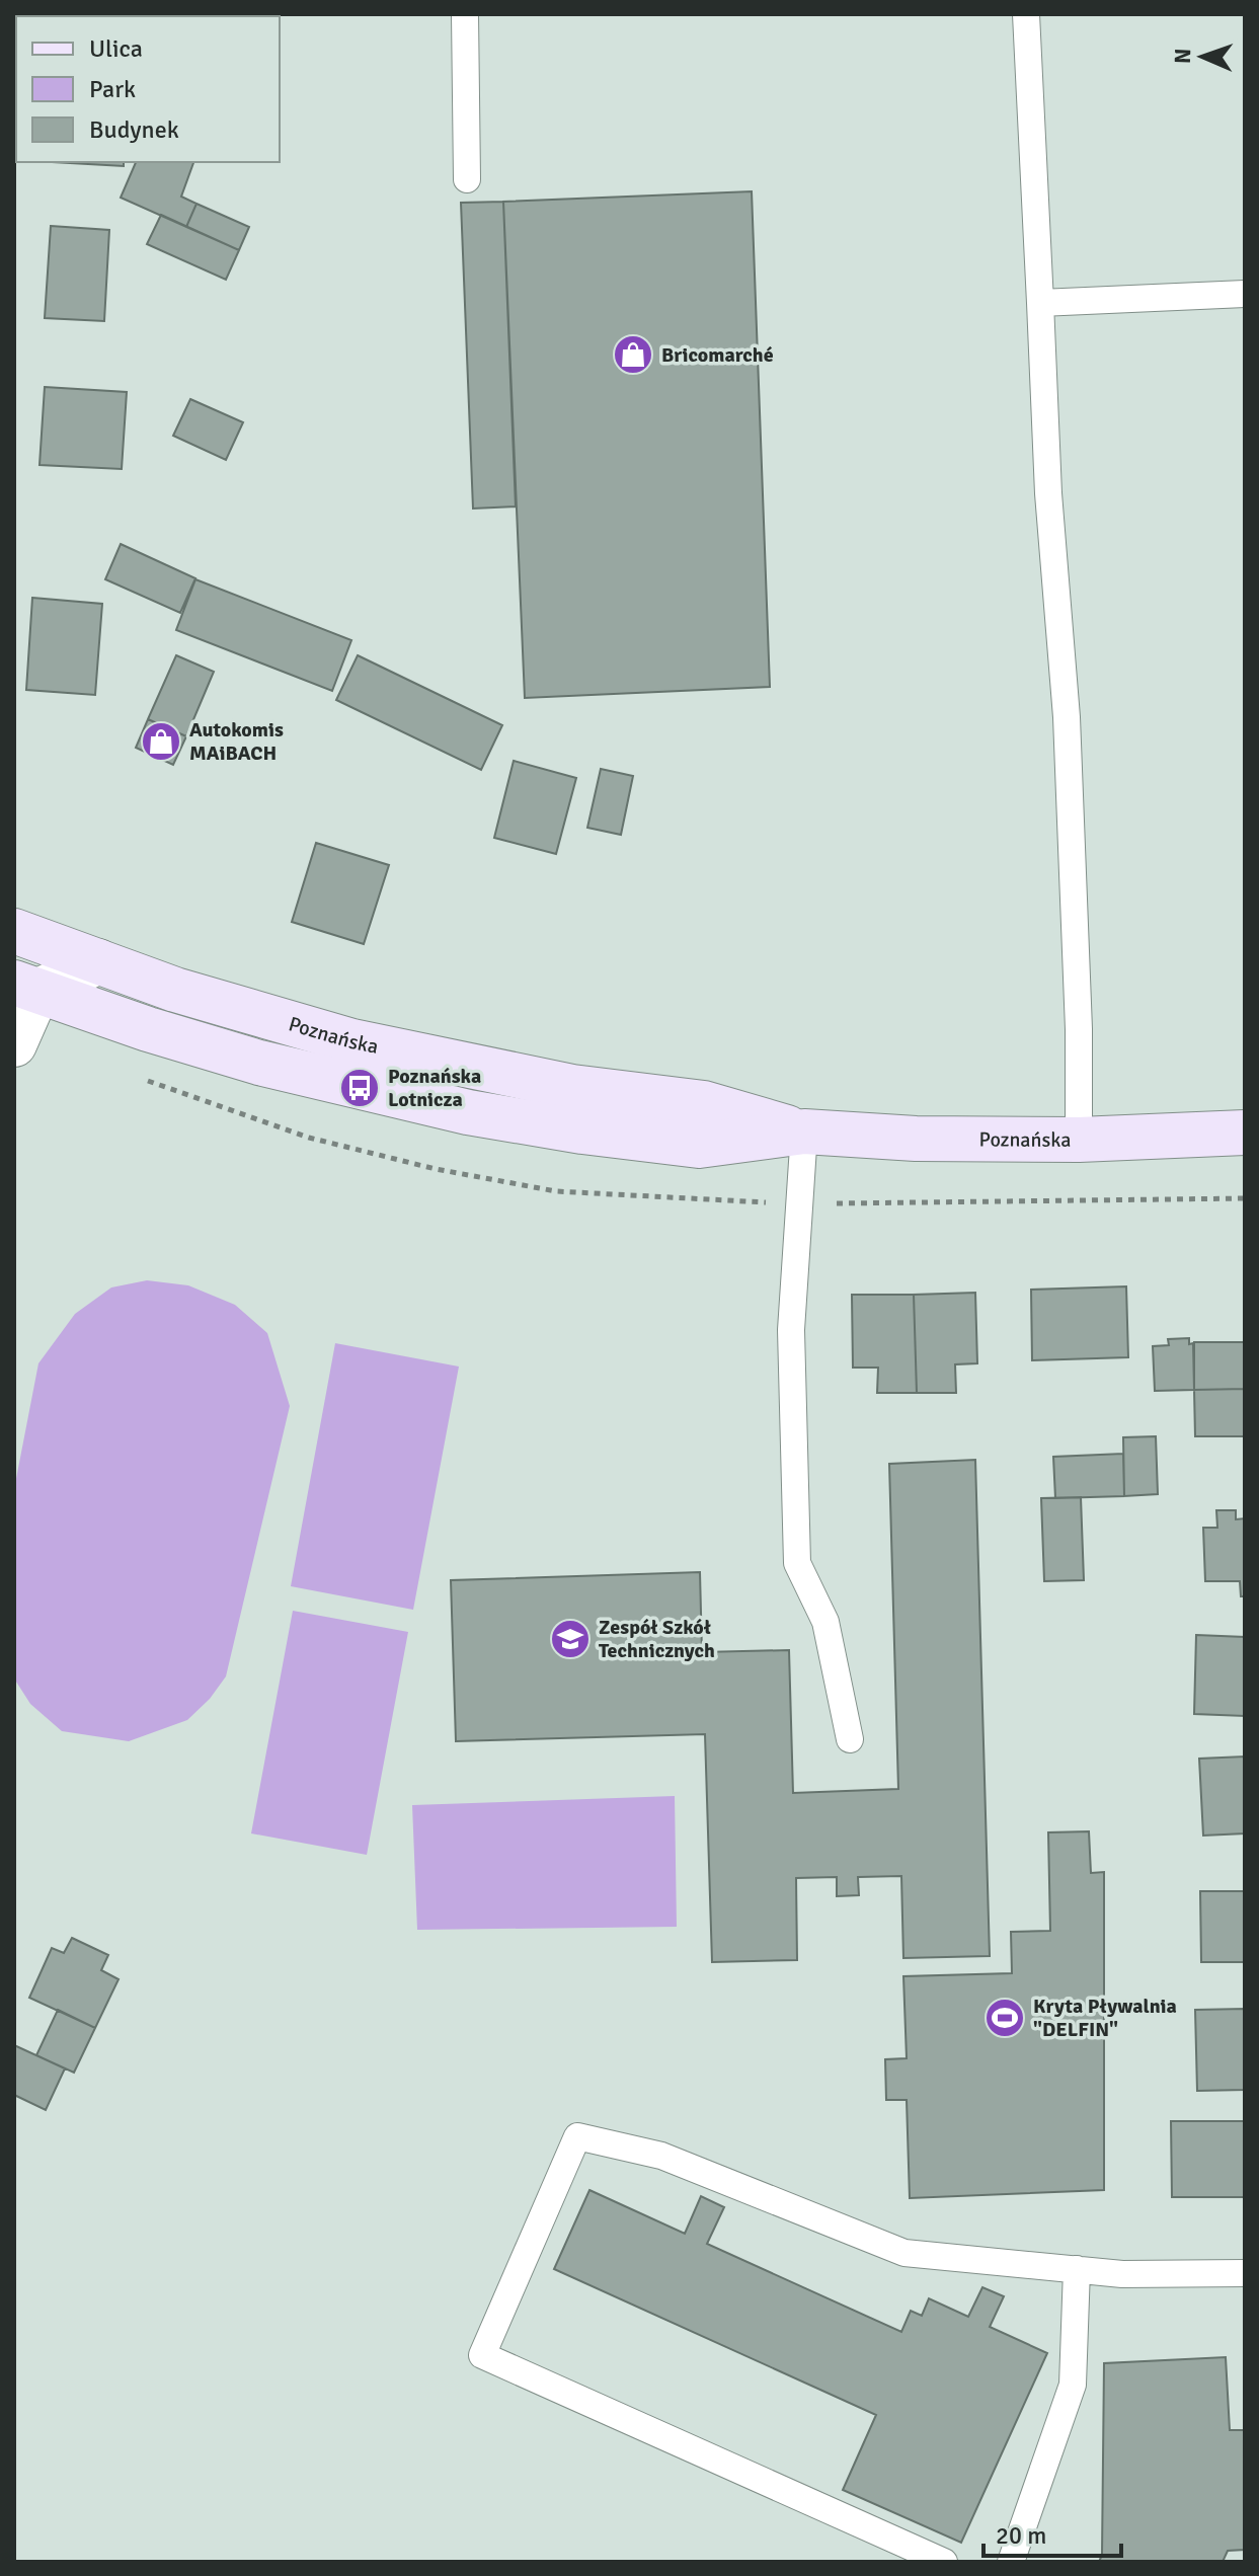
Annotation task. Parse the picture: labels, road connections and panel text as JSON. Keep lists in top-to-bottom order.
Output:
{
  "streets": {
    "main road": ["Poznańska"]
  },
  "places": {
    "shop": ["Bricomarché", "Autokomis MAiBACH"],
    "bus stop": ["Poznańska Lotnicza"],
    "school or university": ["Zespół Szkół Technicznych"],
    "sports": ["Kryta Pływalnia \"DELFIN\""]
  },
  "legend": ["Ulica", "Park", "Budynek"],
  "scale_bar": "20 m",
  "north": "left"
}
